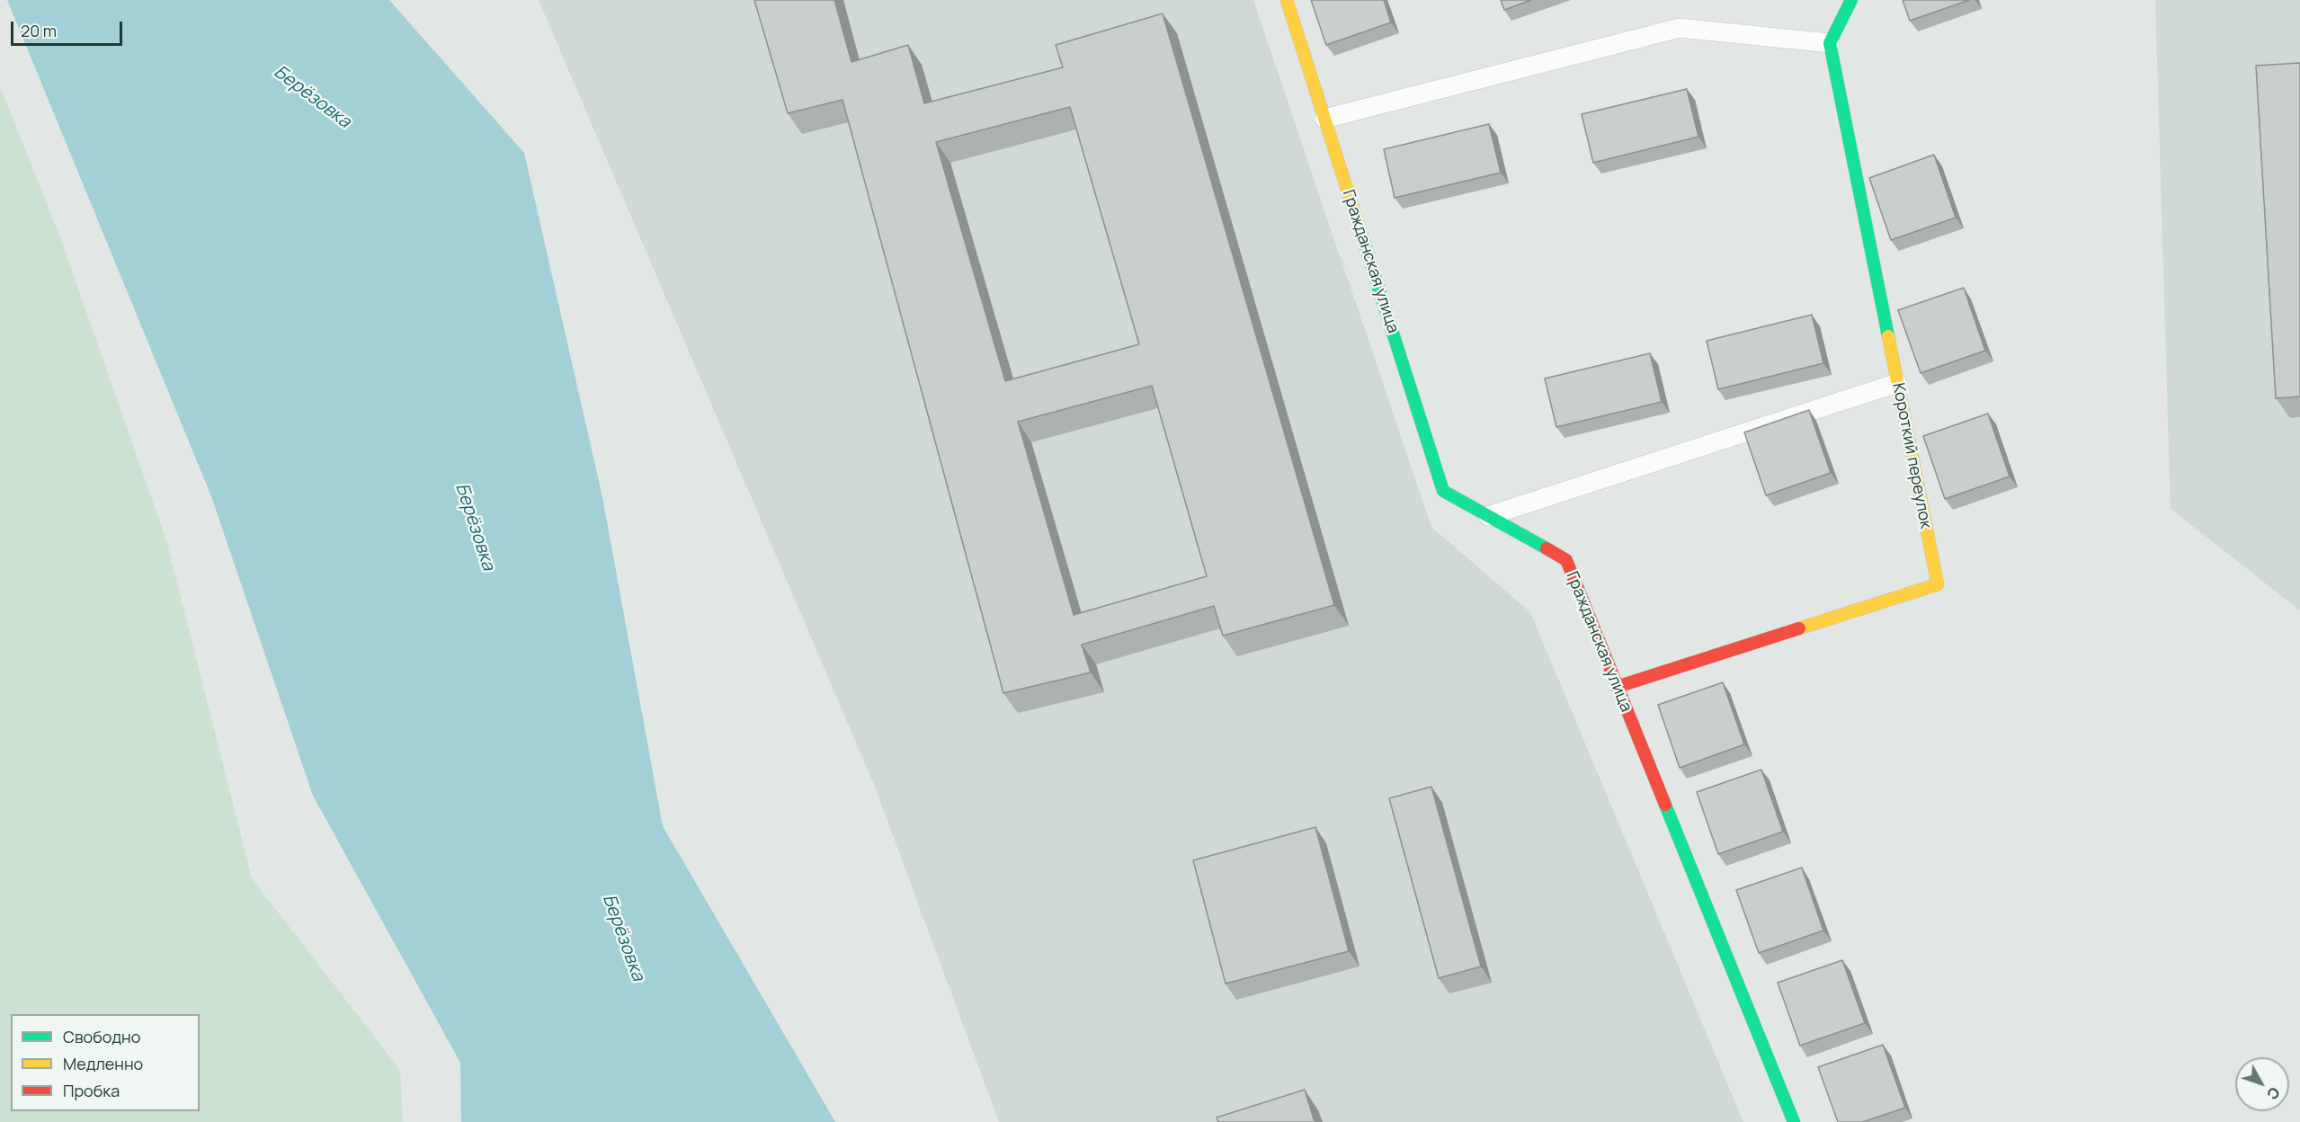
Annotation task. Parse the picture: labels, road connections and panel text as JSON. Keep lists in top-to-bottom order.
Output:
{
  "streets": {
    "street": ["Гражданская улица", "Короткий переулок"]
  },
  "crossings": [
    ["Гражданская улица", "Короткий переулок"]
  ],
  "water": ["Берёзовка"],
  "legend": ["Свободно", "Медленно", "Пробка"],
  "scale_bar": "20 m",
  "north": "bottom right"
}
